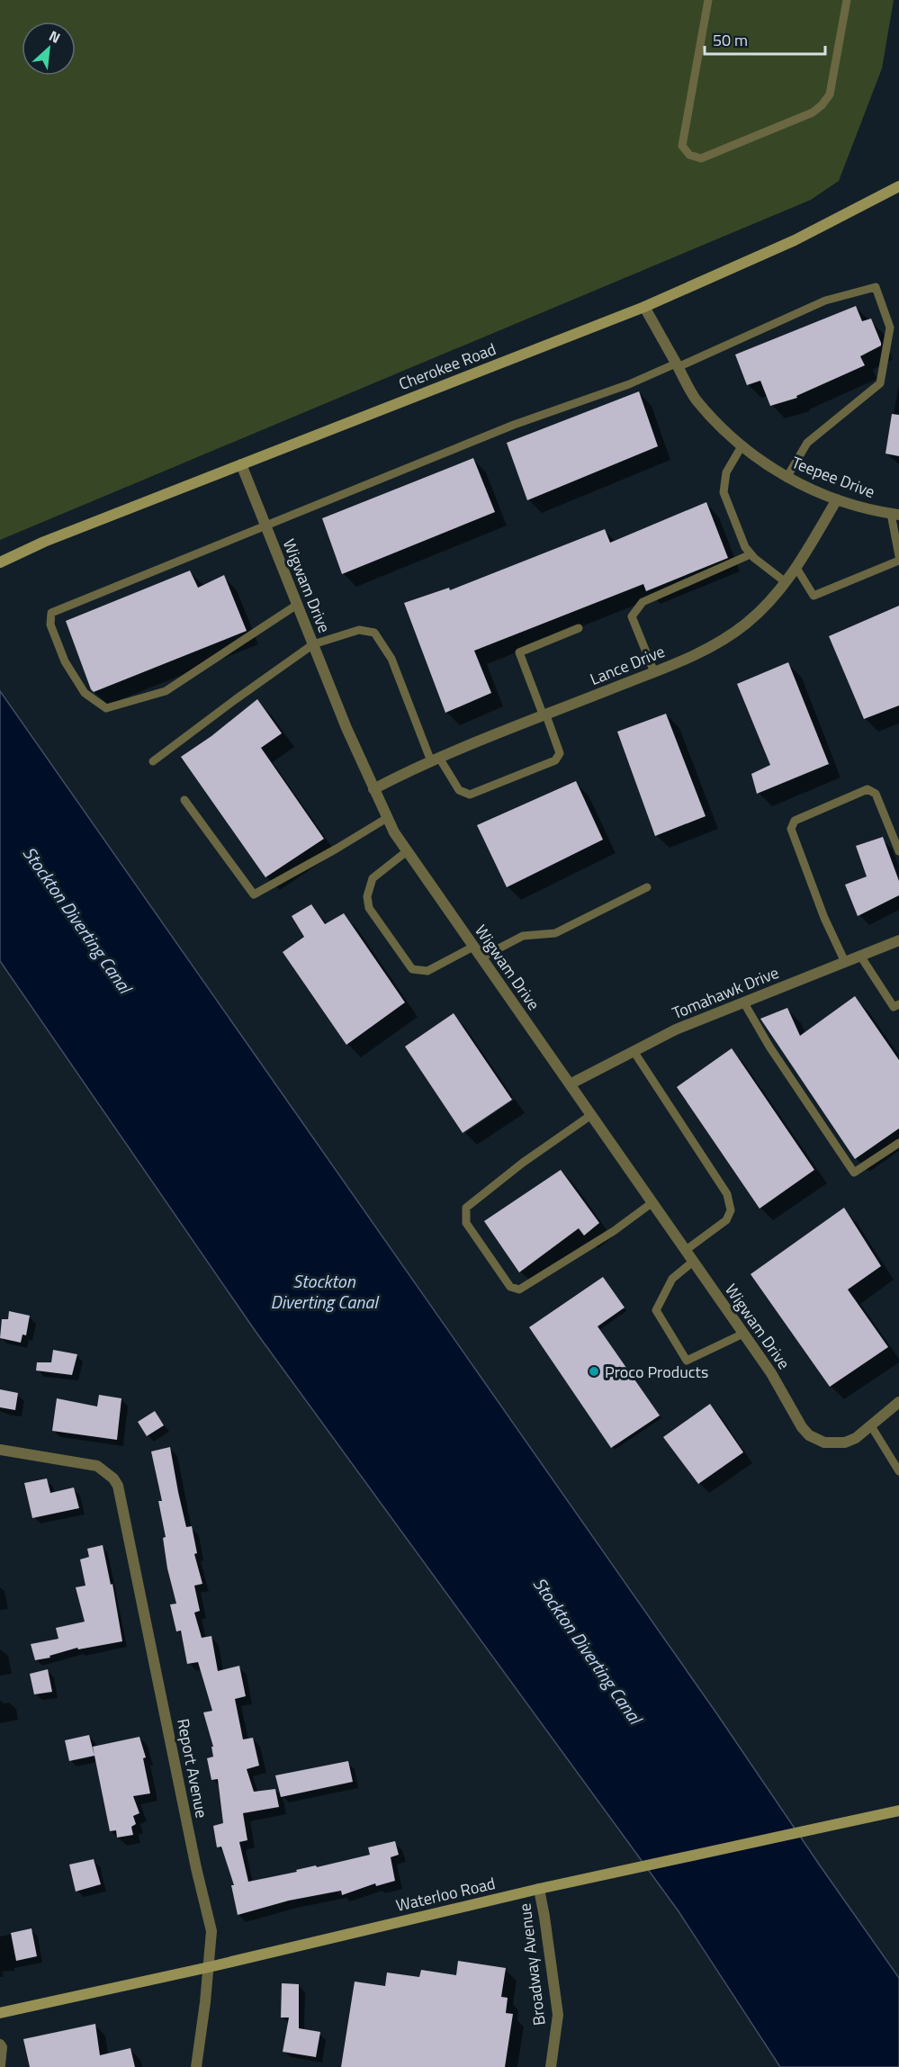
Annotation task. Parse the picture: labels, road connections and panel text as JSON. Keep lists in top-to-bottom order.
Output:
{
  "streets": {
    "street": [
      "Cherokee Road",
      "Teepee Drive",
      "Wigwam Drive",
      "Lance Drive",
      "Tomahawk Drive",
      "Report Avenue",
      "Waterloo Road",
      "Broadway Avenue"
    ]
  },
  "crossings": [
    ["Cherokee Road", "Teepee Drive"],
    ["Cherokee Road", "Wigwam Drive"],
    ["Teepee Drive", "Lance Drive"],
    ["Wigwam Drive", "Lance Drive"],
    ["Wigwam Drive", "Tomahawk Drive"],
    ["Report Avenue", "Waterloo Road"],
    ["Waterloo Road", "Broadway Avenue"]
  ],
  "water": ["Stockton Diverting Canal"],
  "places": ["Proco Products"],
  "scale_bar": "50 m",
  "north": "top right"
}
